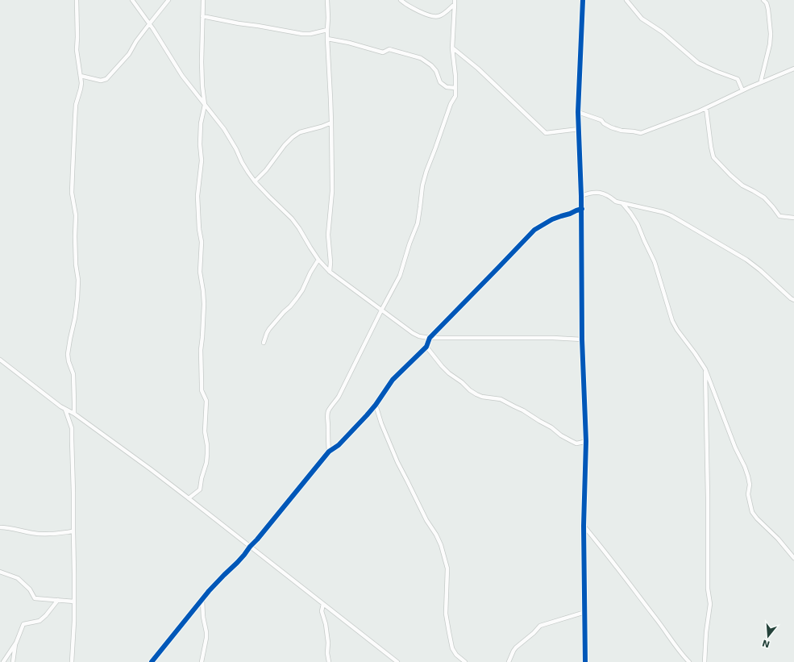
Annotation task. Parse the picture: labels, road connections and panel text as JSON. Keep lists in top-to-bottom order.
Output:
{
  "north": "bottom"
}
